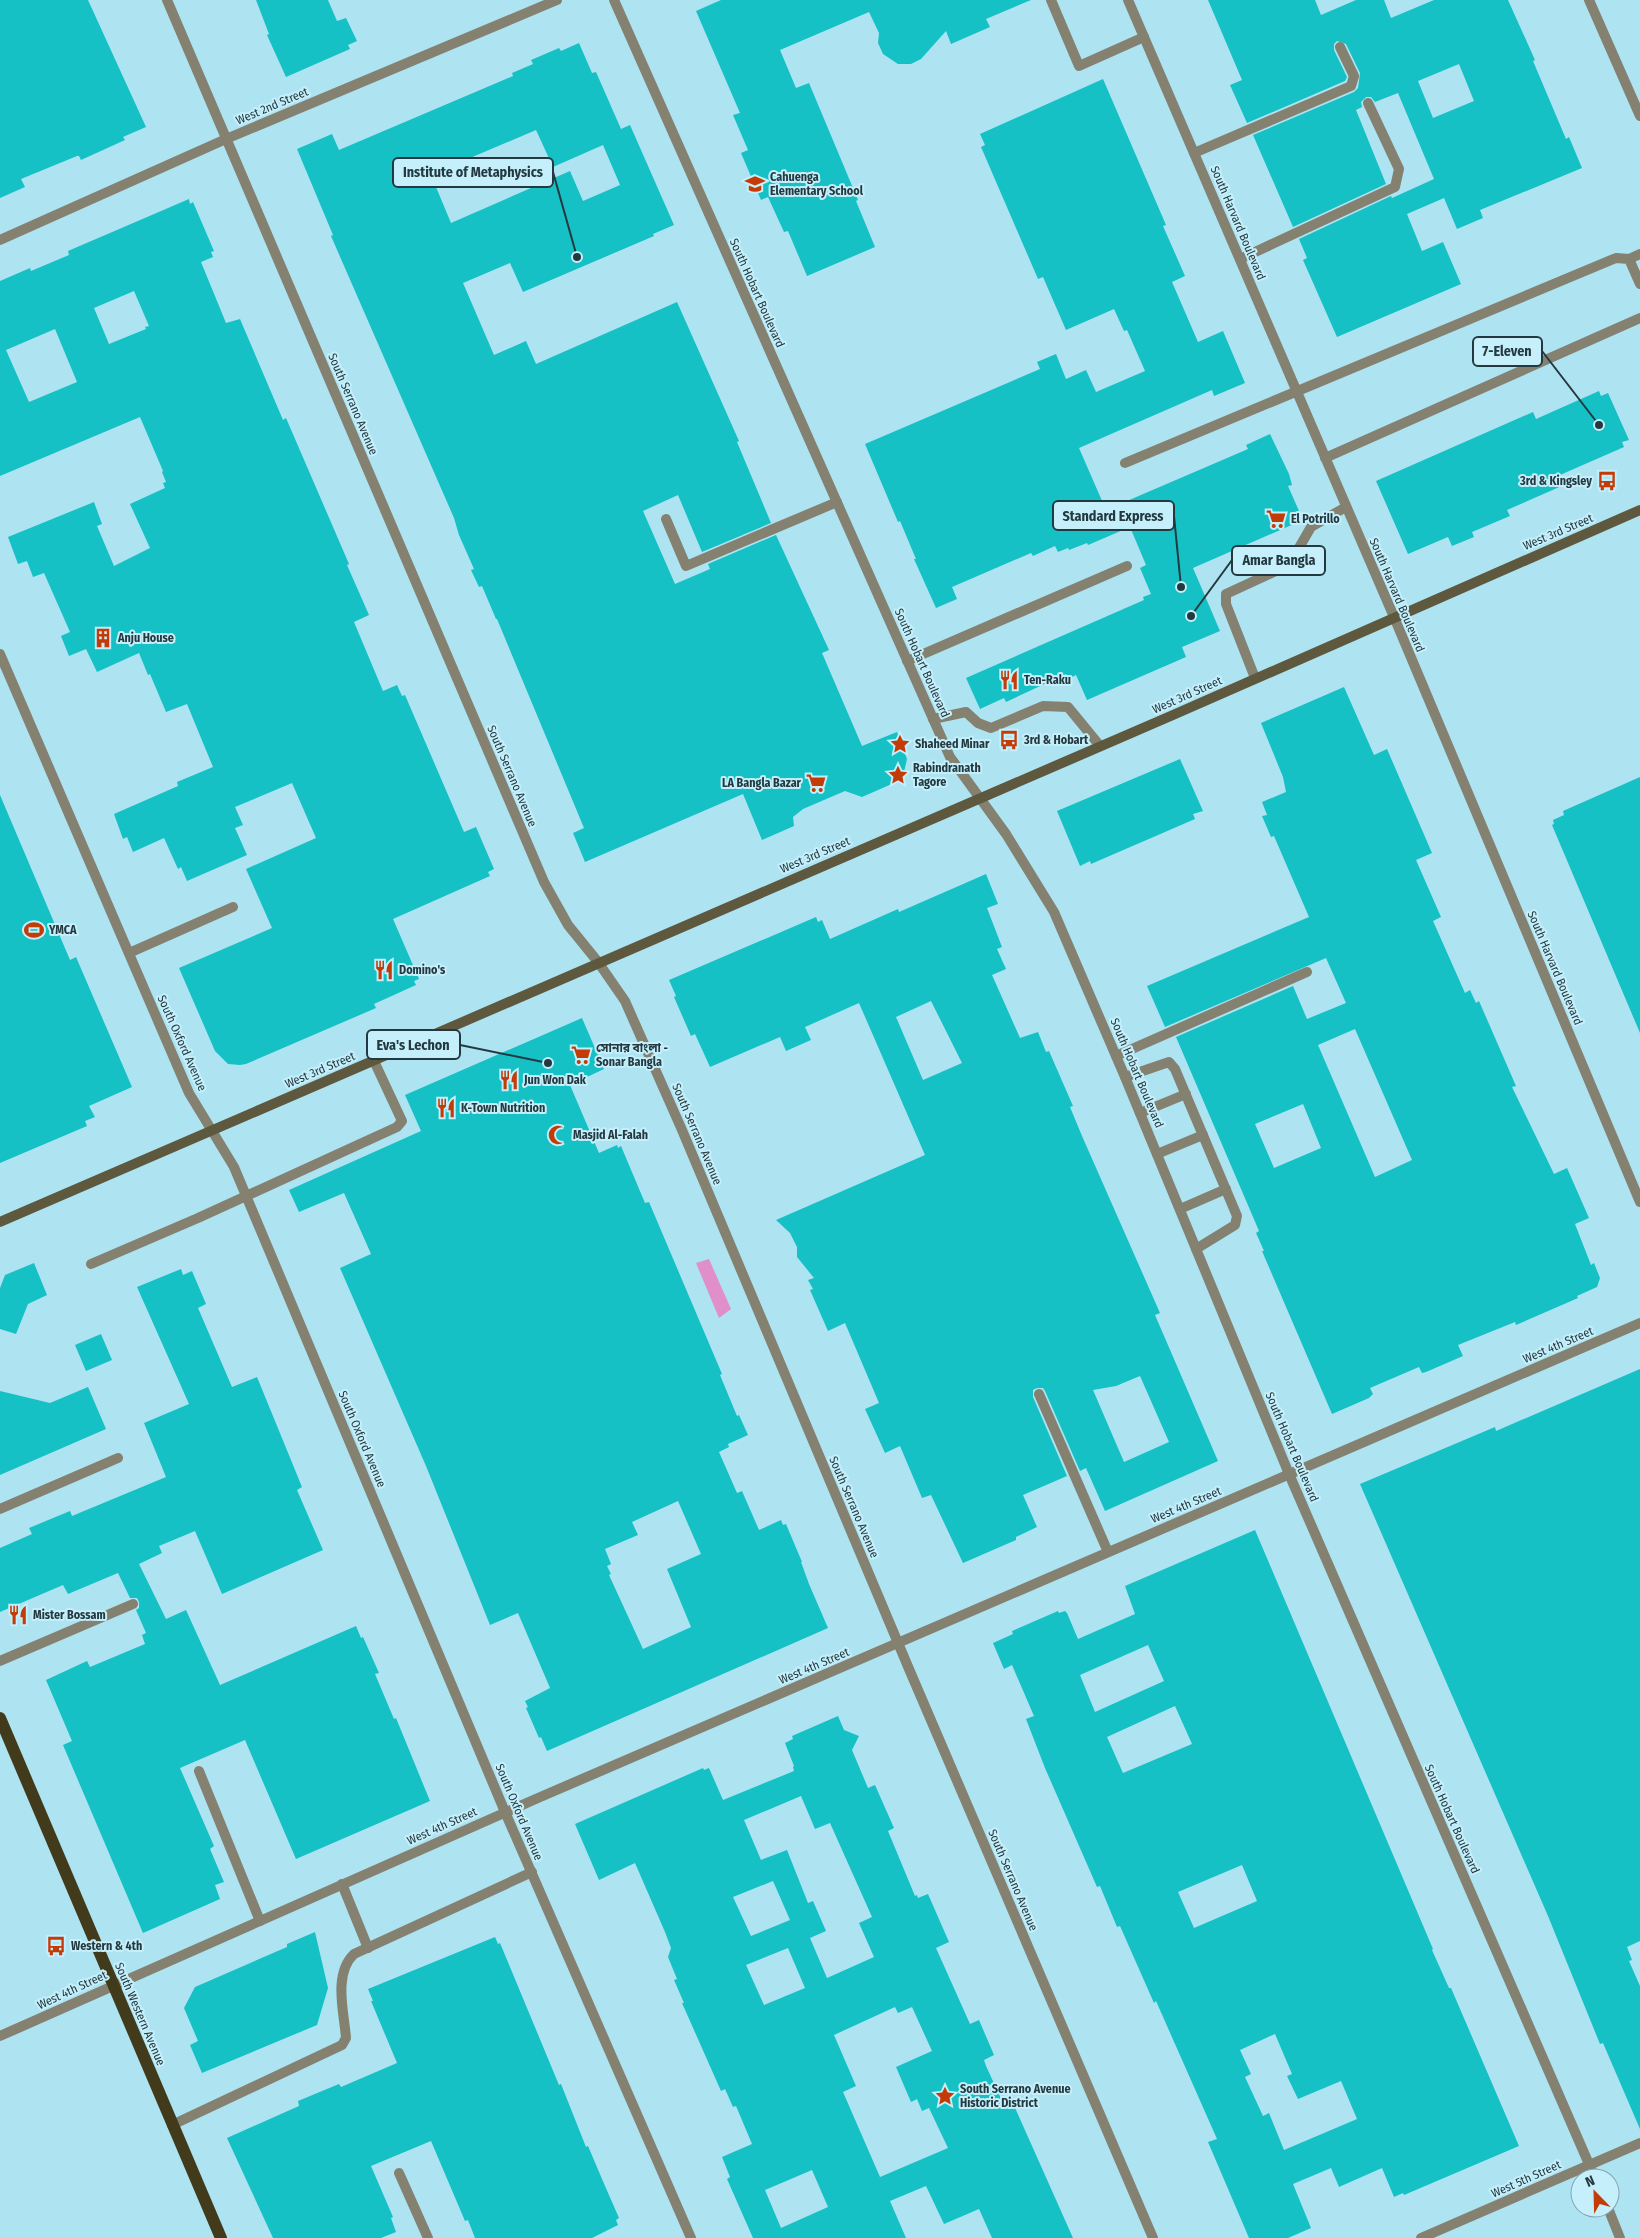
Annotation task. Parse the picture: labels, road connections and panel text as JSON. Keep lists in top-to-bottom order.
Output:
{
  "streets": {
    "main road": ["West 3rd Street", "South Western Avenue"],
    "street": [
      "West 2nd Street",
      "South Harvard Boulevard",
      "South Hobart Boulevard",
      "South Serrano Avenue",
      "South Oxford Avenue",
      "West 4th Street",
      "West 5th Street"
    ]
  },
  "crossings": [
    ["West 2nd Street", "South Serrano Avenue"],
    ["South Harvard Boulevard", "West 3rd Street"],
    ["South Hobart Boulevard", "West 3rd Street"],
    ["South Hobart Boulevard", "West 4th Street"],
    ["South Hobart Boulevard", "West 5th Street"],
    ["South Serrano Avenue", "West 3rd Street"],
    ["South Serrano Avenue", "West 4th Street"],
    ["West 3rd Street", "South Oxford Avenue"],
    ["South Oxford Avenue", "West 4th Street"],
    ["West 4th Street", "South Western Avenue"]
  ],
  "places": {
    "school or university": ["Cahuenga Elementary School"],
    "other": [
      "Institute of Metaphysics",
      "7-Eleven",
      "Standard Express",
      "Amar Bangla",
      "Eva's Lechon"
    ],
    "bus stop": ["3rd & Kingsley", "3rd & Hobart", "Western & 4th"],
    "supermarket": ["El Potrillo", "LA Bangla Bazar", "সোনার বাংলা - Sonar Bangla"],
    "building": ["Anju House"],
    "restaurant": [
      "Ten-Raku",
      "Domino's",
      "Jun Won Dak",
      "K-Town Nutrition",
      "Mister Bossam"
    ],
    "place": ["Shaheed Minar", "Rabindranath Tagore", "South Serrano Avenue Historic District"],
    "sports": ["YMCA"],
    "mosque": ["Masjid Al-Falah"]
  },
  "north": "top left"
}
